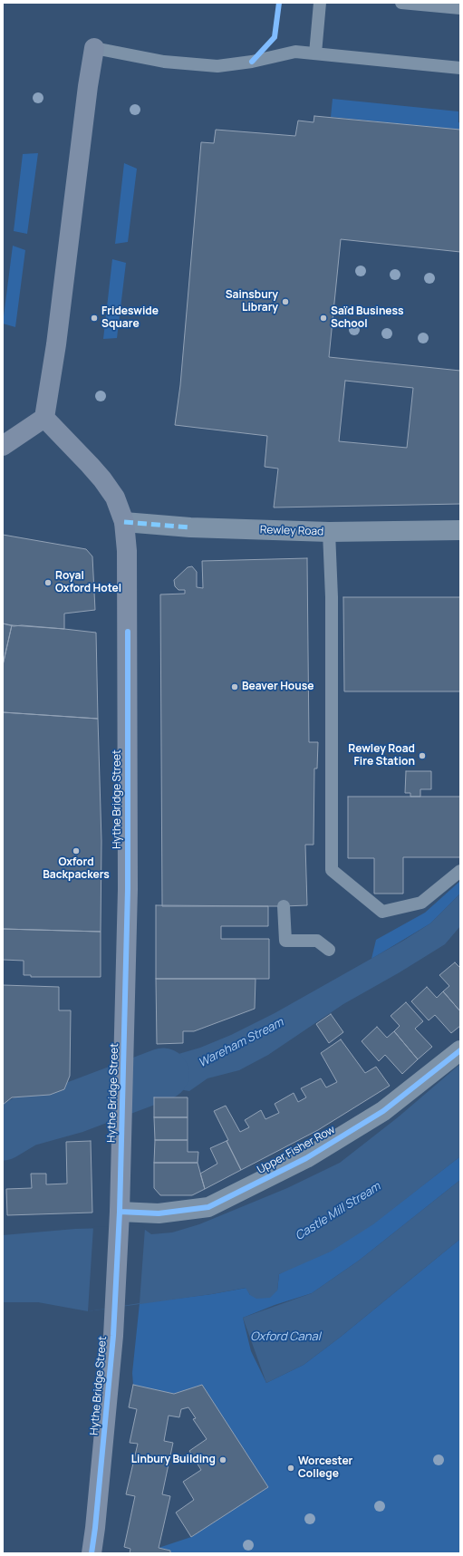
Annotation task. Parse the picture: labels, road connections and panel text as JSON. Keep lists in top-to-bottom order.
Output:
{
  "streets": {
    "main road": ["Hythe Bridge Street"],
    "street": ["Rewley Road", "Upper Fisher Row"]
  },
  "crossings": [
    ["Rewley Road", "Hythe Bridge Street"],
    ["Hythe Bridge Street", "Upper Fisher Row"]
  ],
  "water": ["Wareham Stream", "Castle Mill Stream", "Oxford Canal"],
  "places": [
    "Sainsbury Library",
    "Frideswide Square",
    "Saïd Business School",
    "Royal Oxford Hotel",
    "Beaver House",
    "Rewley Road Fire Station",
    "Oxford Backpackers",
    "Linbury Building",
    "Worcester College"
  ]
}
